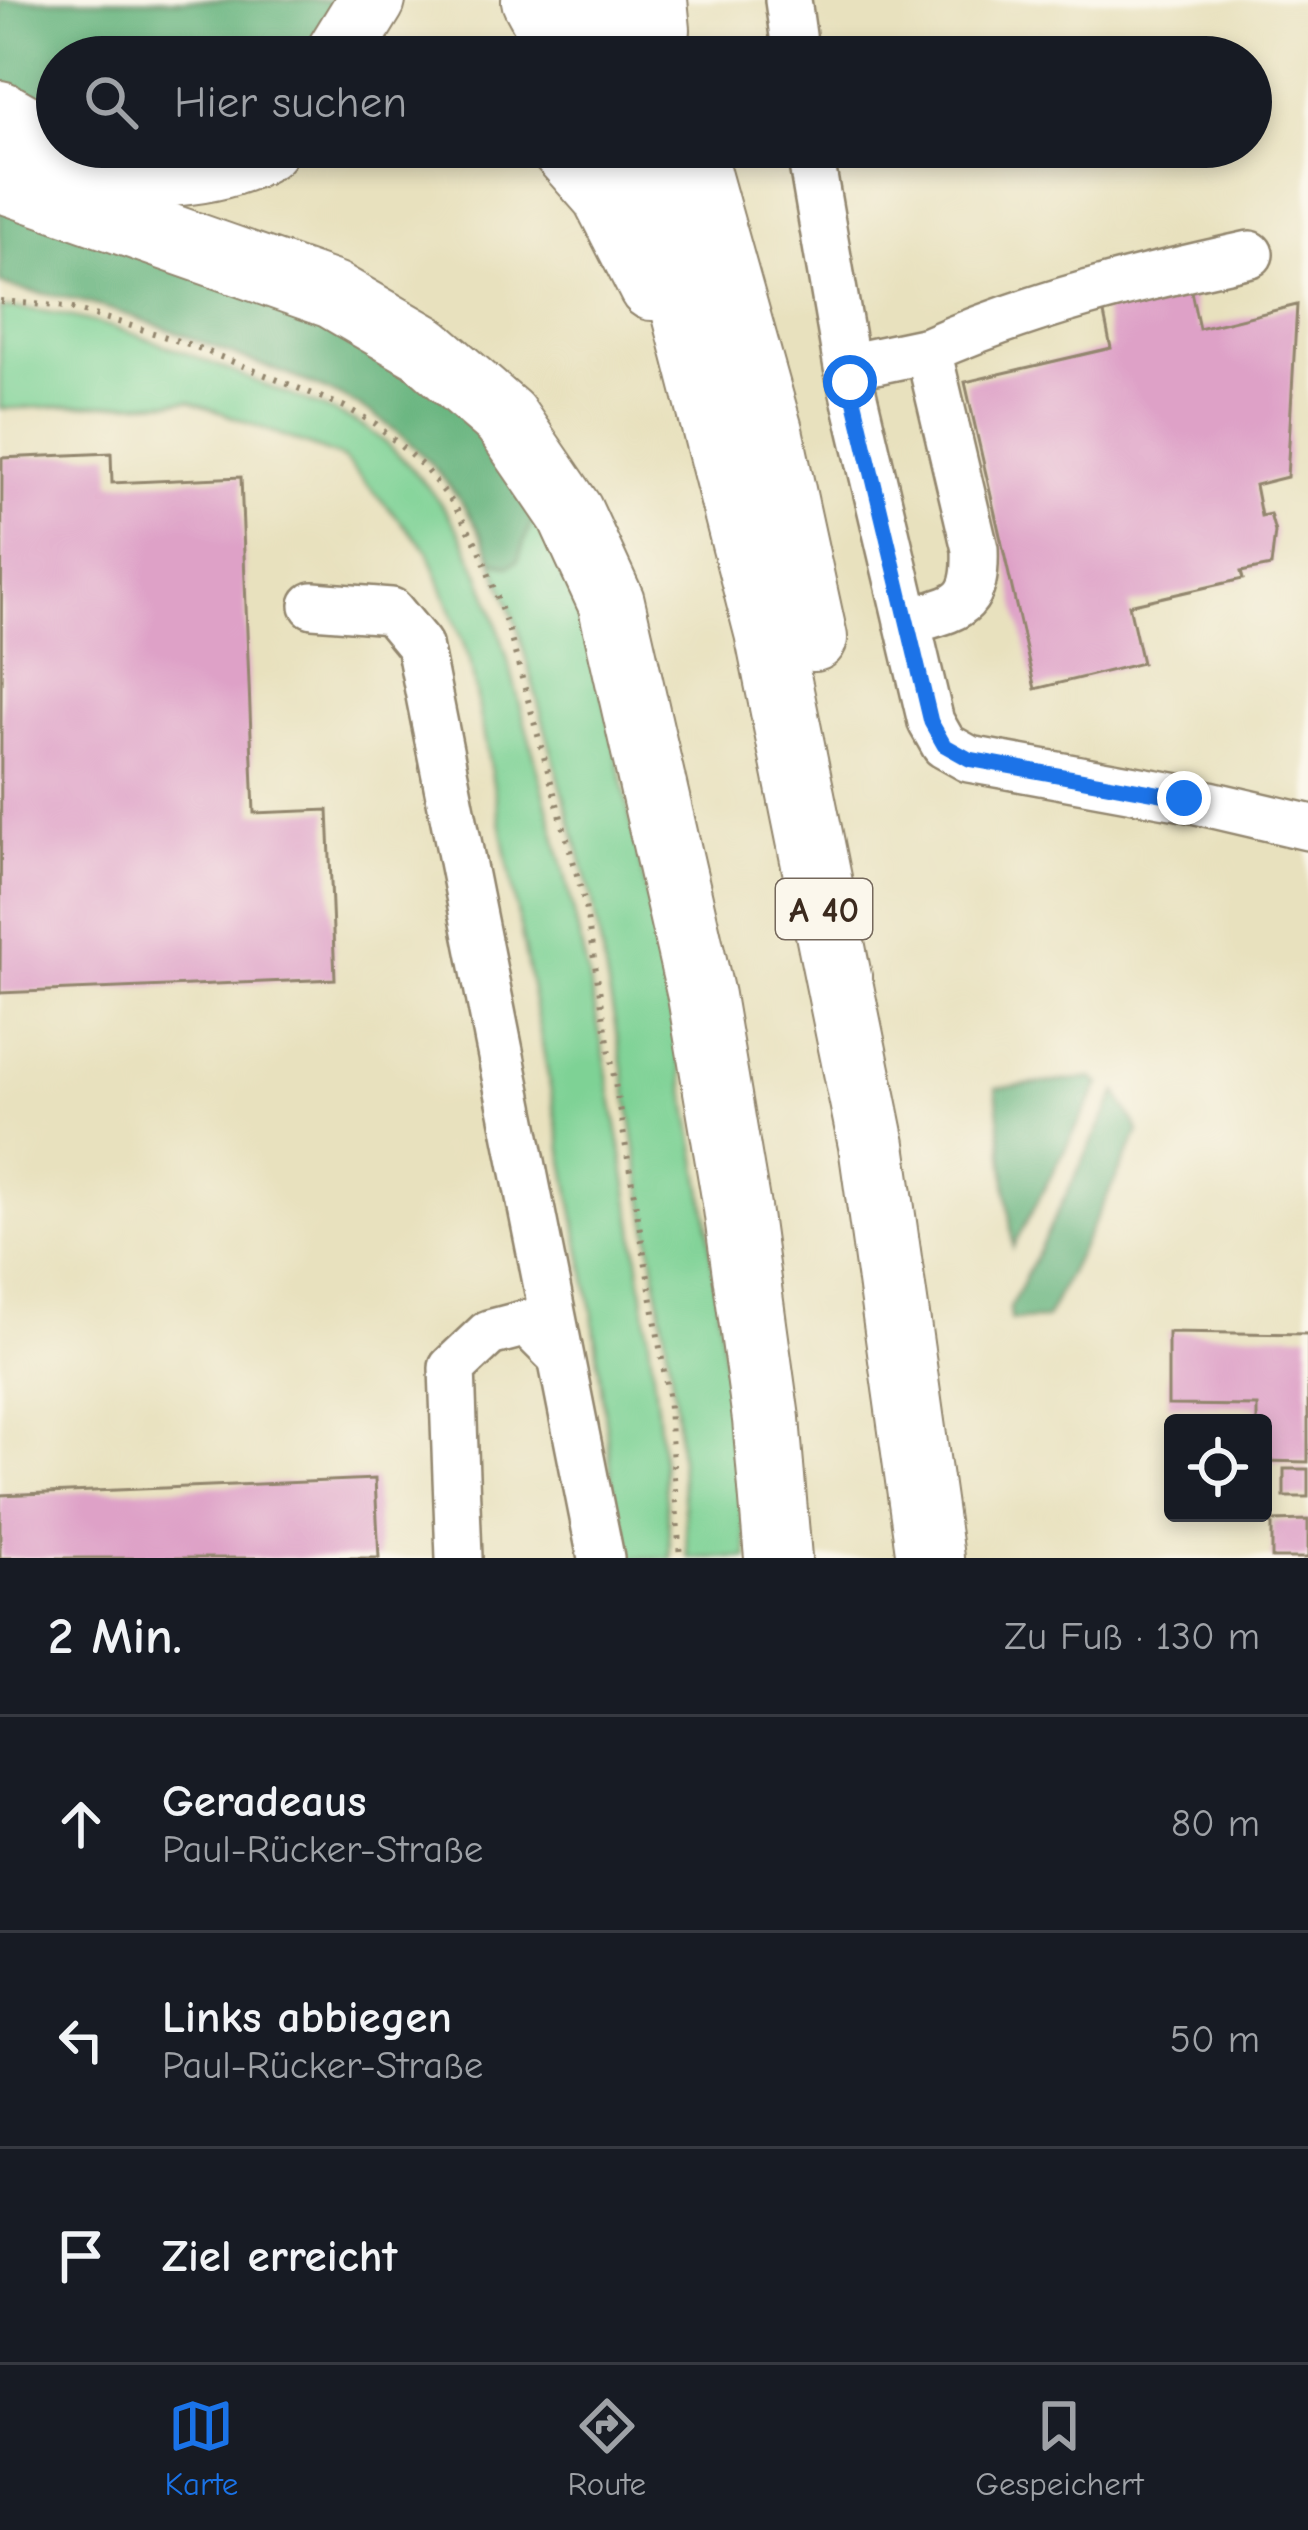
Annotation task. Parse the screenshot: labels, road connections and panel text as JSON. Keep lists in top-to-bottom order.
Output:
{
  "streets": {
    "highway": ["A 40"]
  },
  "page": {
    "search": "Hier suchen",
    "heading": ["2 Min.", "Zu Fuß · 130 m"],
    "list": [
      ["Geradeaus", "Paul-Rücker-Straße", "80 m"],
      ["Links abbiegen", "Paul-Rücker-Straße", "50 m"],
      "Ziel erreicht"
    ],
    "nav": ["Karte", "Route", "Gespeichert"]
  }
}
